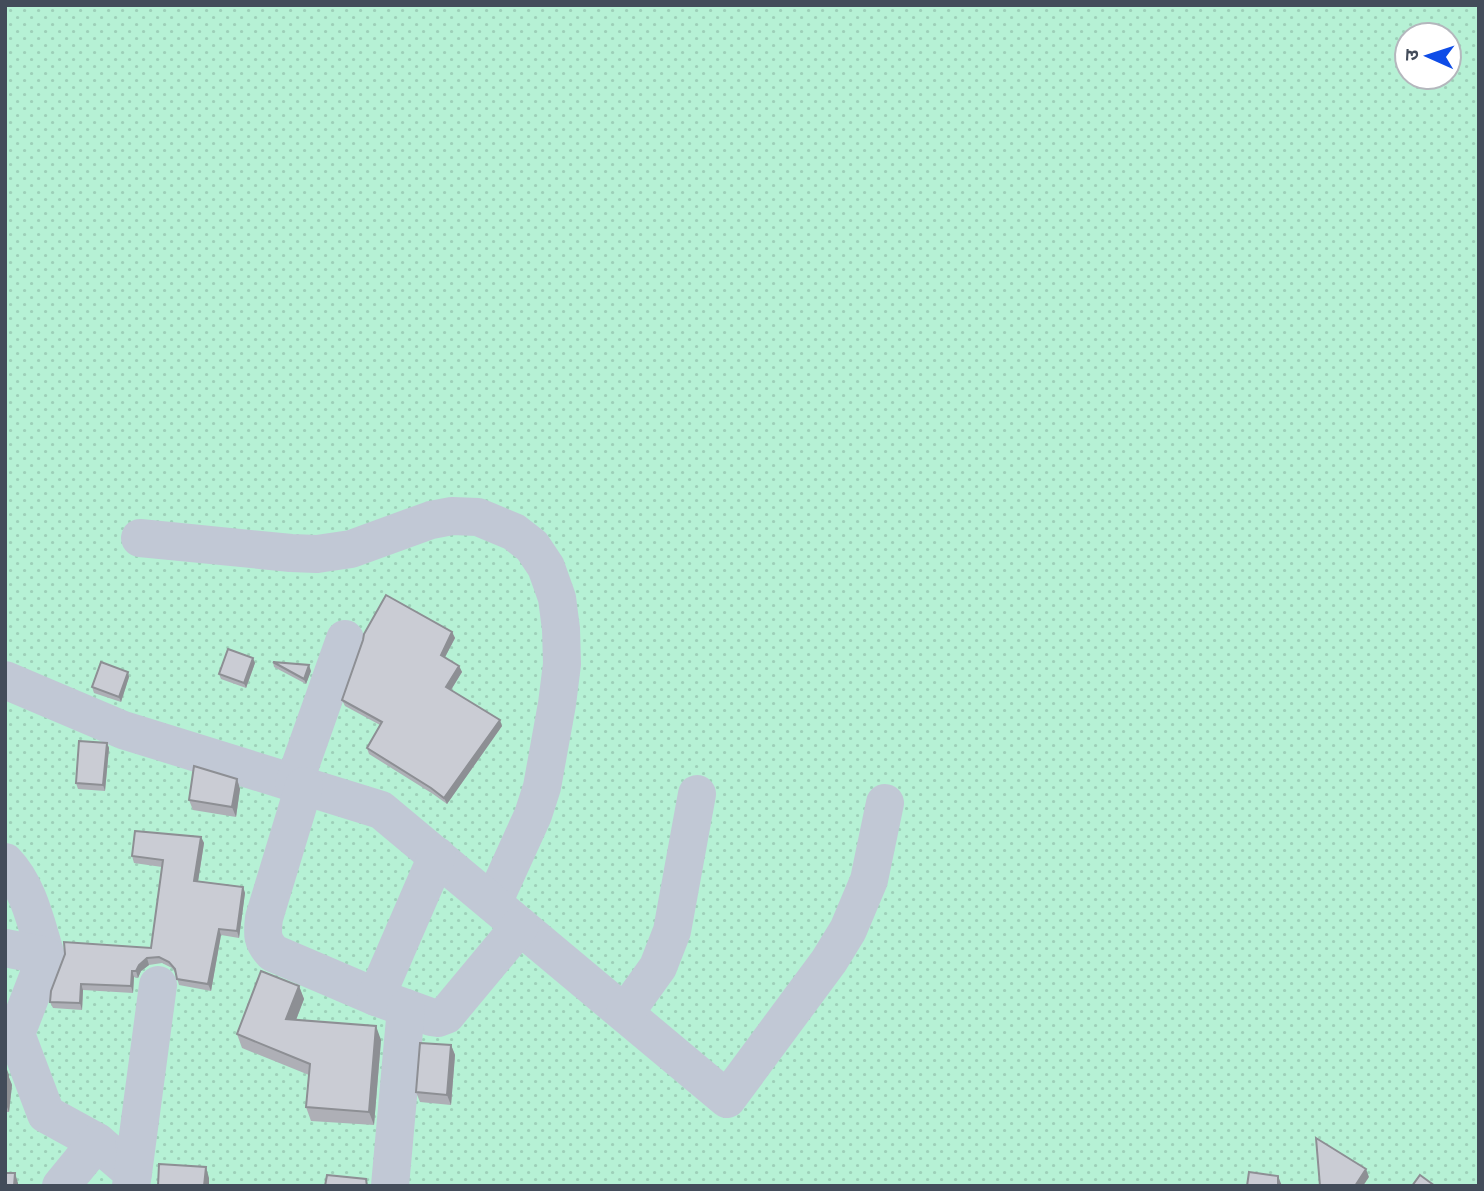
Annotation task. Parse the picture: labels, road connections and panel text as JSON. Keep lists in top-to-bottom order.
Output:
{
  "north": "left"
}
